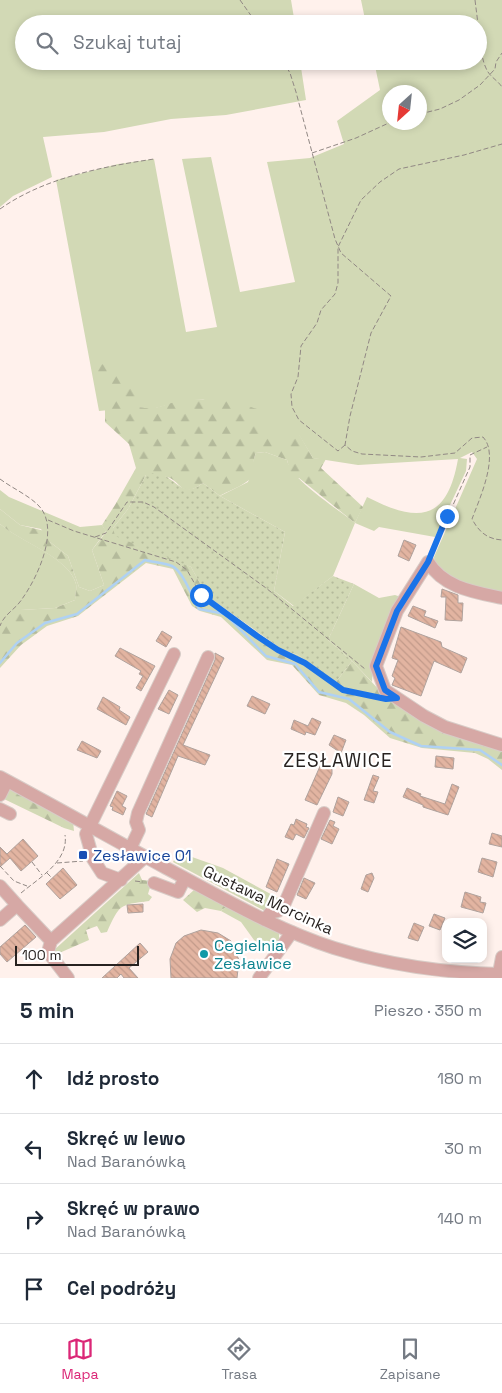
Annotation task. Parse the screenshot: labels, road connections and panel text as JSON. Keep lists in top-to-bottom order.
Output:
{
  "streets": {
    "street": ["Gustawa Morcinka"]
  },
  "districts": ["ZESŁAWICE"],
  "places": {
    "transit": ["Zesławice 01"],
    "other": ["Cegielnia Zesławice"]
  },
  "scale_bar": "100 m",
  "north": "bottom left",
  "page": {
    "search": "Szukaj tutaj",
    "scale": "100 m",
    "heading": ["5 min", "Pieszo · 350 m"],
    "list": [
      ["Idź prosto", "180 m"],
      ["Skręć w lewo", "Nad Baranówką", "30 m"],
      ["Skręć w prawo", "Nad Baranówką", "140 m"],
      "Cel podróży"
    ],
    "nav": ["Mapa", "Trasa", "Zapisane"]
  }
}
